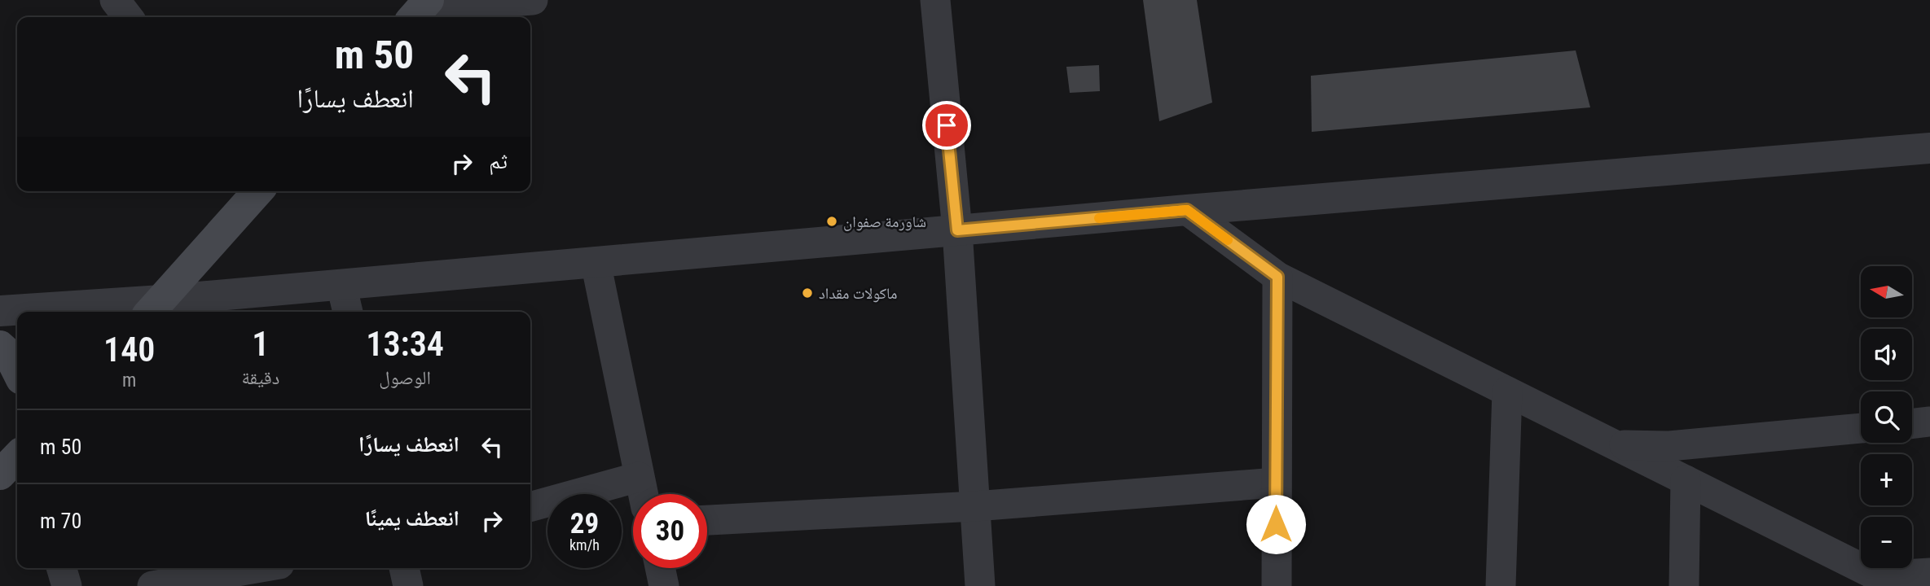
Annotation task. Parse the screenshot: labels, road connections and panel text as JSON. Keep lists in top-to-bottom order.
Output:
{
  "places": ["شاورمة صفوان", "ماكولات مقداد"],
  "north": "left",
  "page": {
    "turn": ["50 m", "انعطف يسارًا"],
    "then": "ثم",
    "map_buttons": ["+", "−"],
    "eta": [
      "13:34",
      "الوصول",
      "1",
      "دقيقة",
      "140",
      "m"
    ],
    "list": [
      {
        "name": "انعطف يسارًا",
        "value": "50 m"
      },
      {
        "name": "انعطف يمينًا",
        "value": "70 m"
      }
    ],
    "speed": "29 km/h",
    "limit": "30"
  }
}
